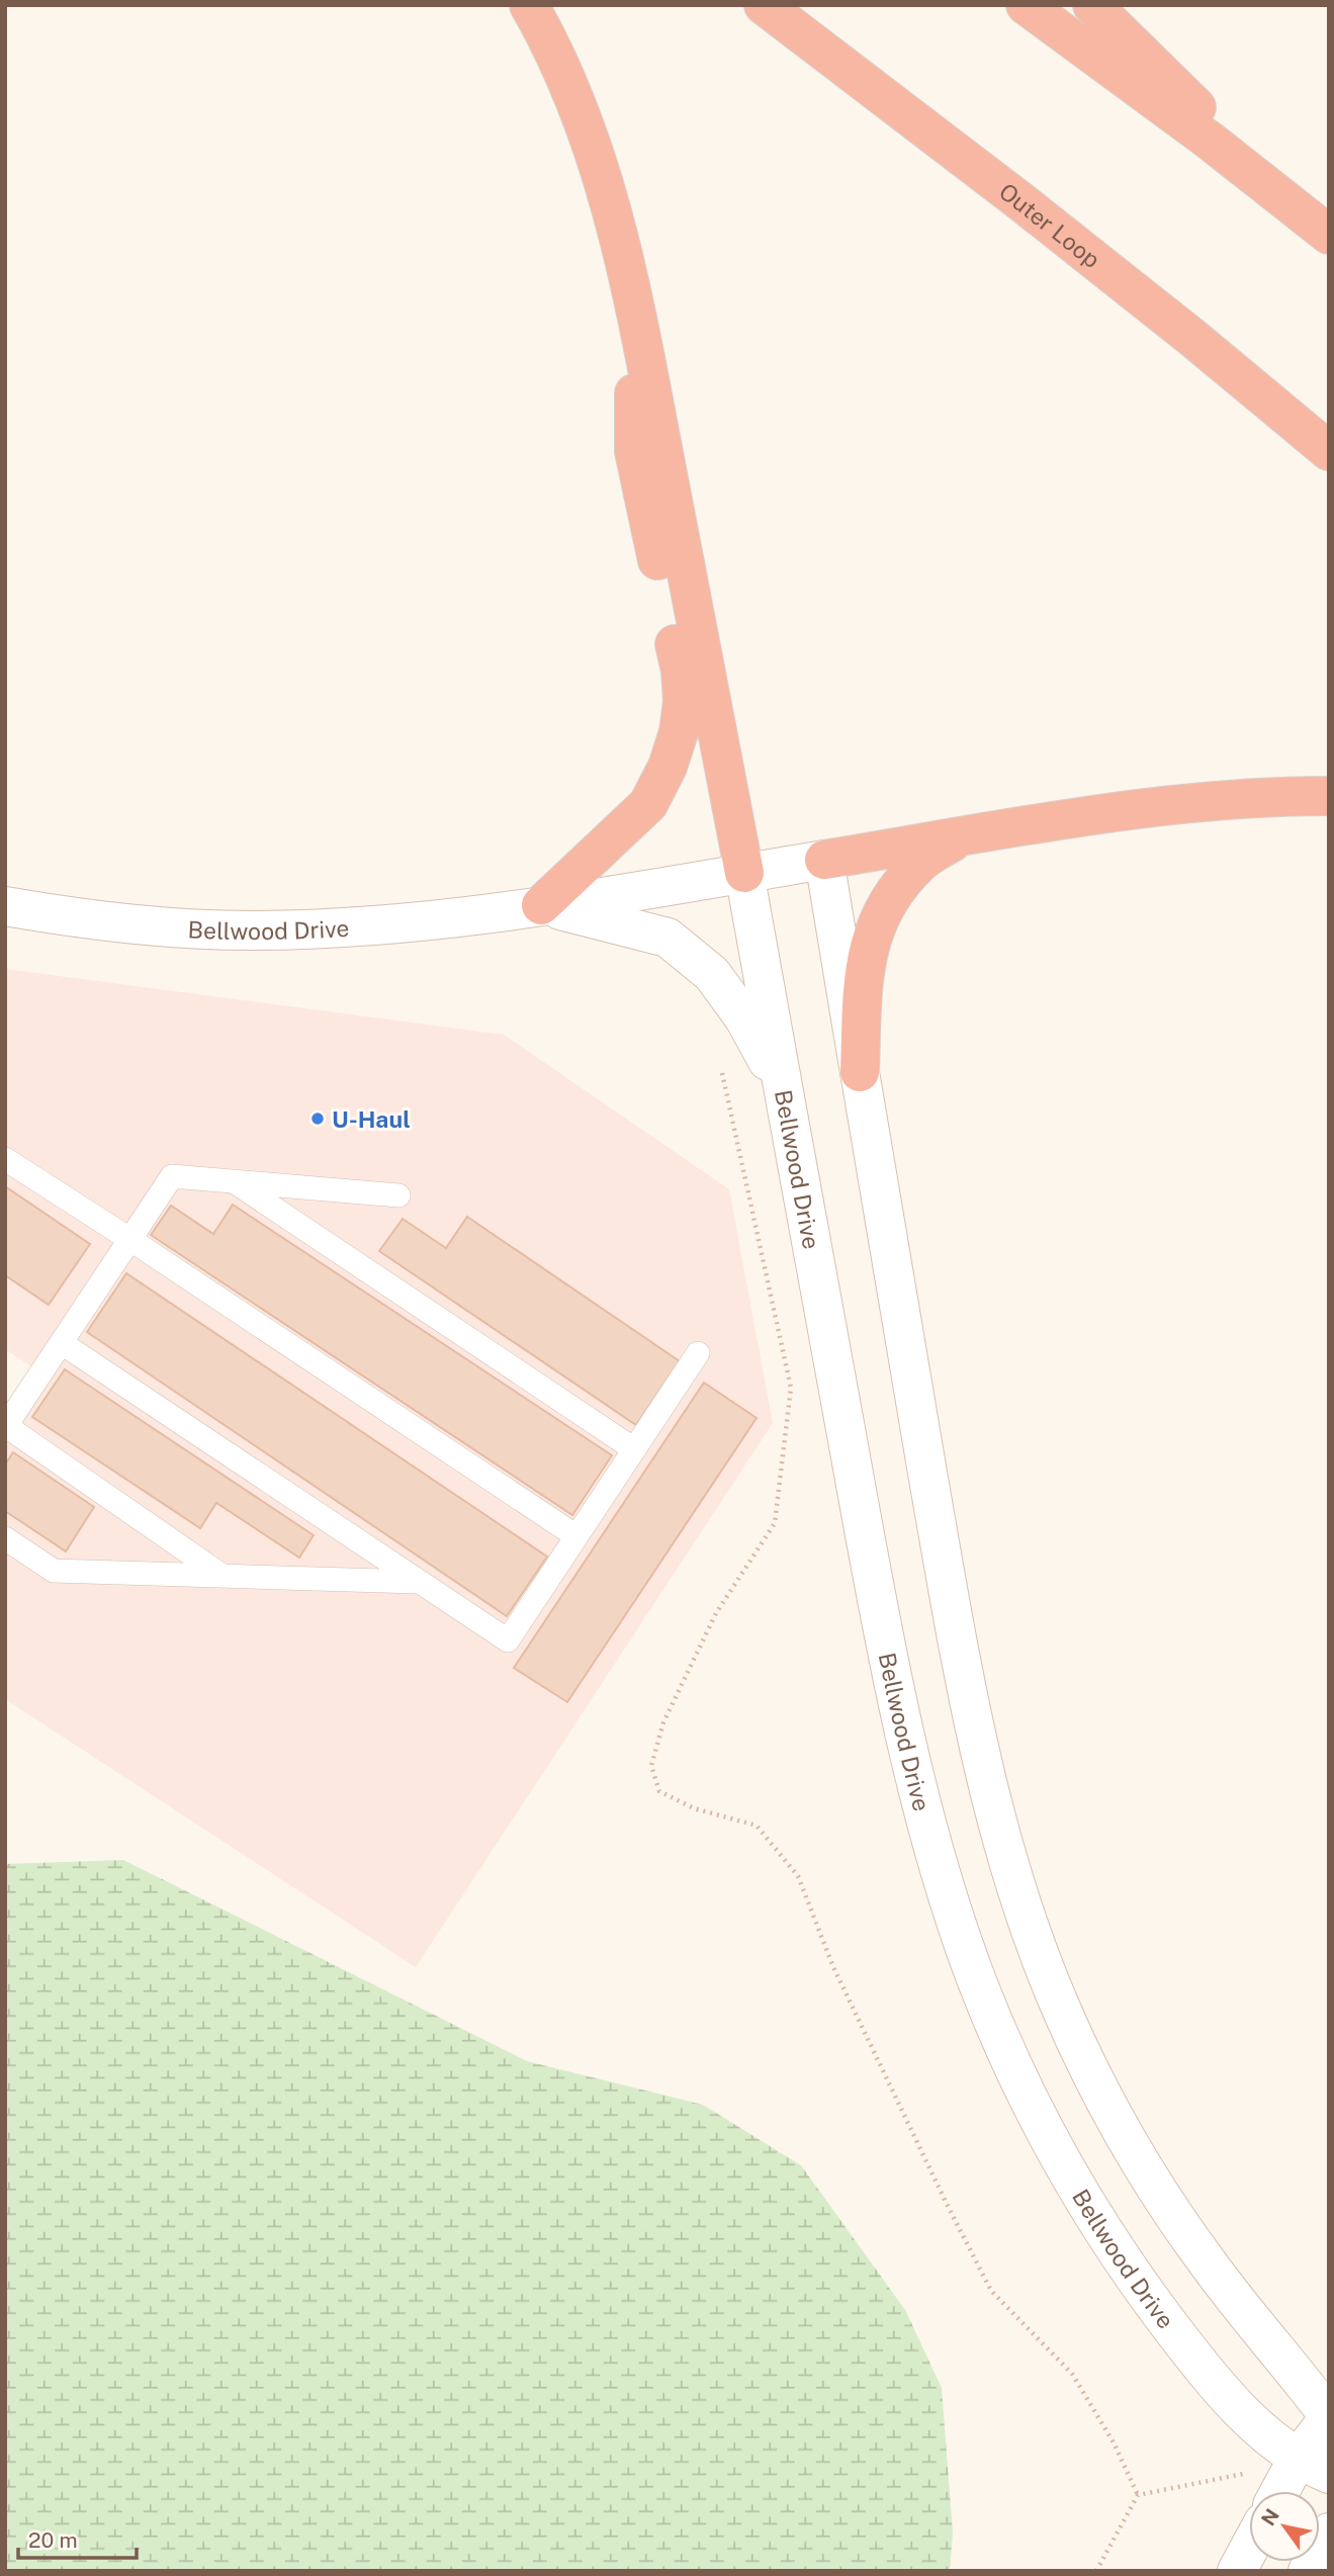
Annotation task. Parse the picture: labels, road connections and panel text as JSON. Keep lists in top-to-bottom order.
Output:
{
  "streets": {
    "highway": ["Outer Loop"],
    "street": ["Bellwood Drive"]
  },
  "places": ["U-Haul"],
  "scale_bar": "20 m",
  "north": "top left"
}
